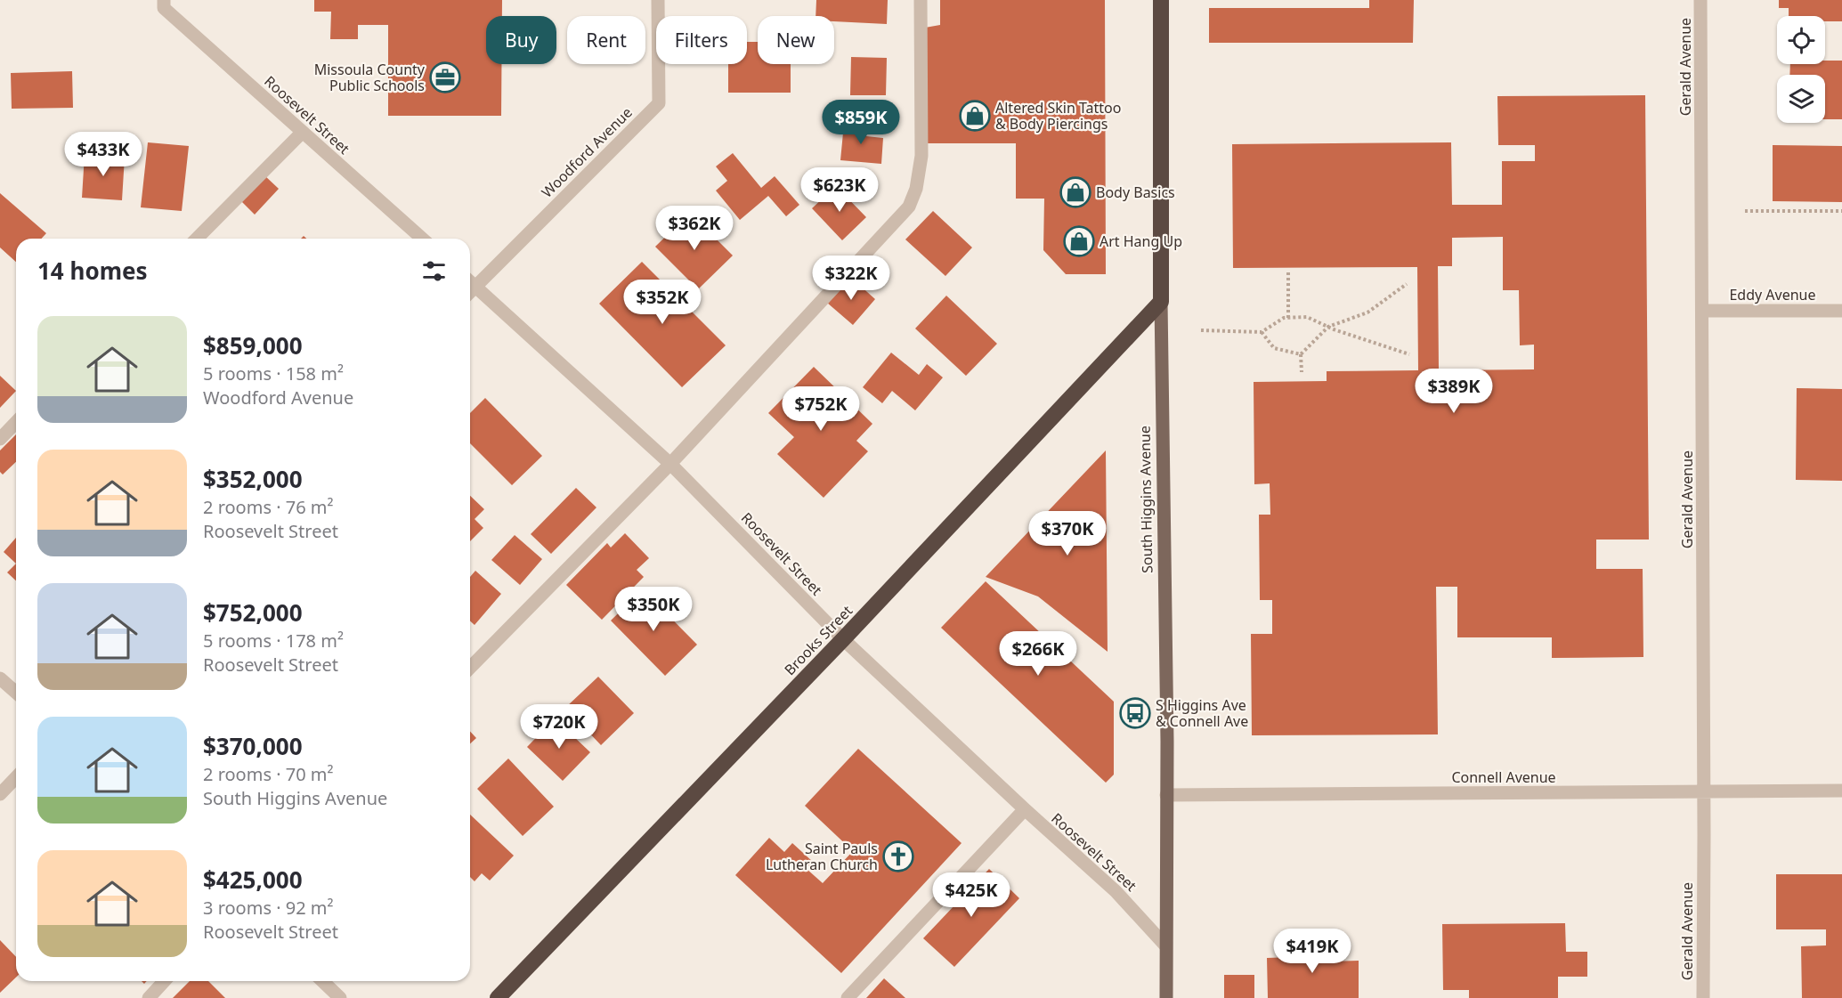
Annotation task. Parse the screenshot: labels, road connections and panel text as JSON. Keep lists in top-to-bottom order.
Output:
{
  "streets": {
    "highway": ["South Higgins Avenue", "Brooks Street"],
    "street": [
      "Gerald Avenue",
      "Roosevelt Street",
      "Woodford Avenue",
      "Eddy Avenue",
      "Connell Avenue"
    ]
  },
  "crossings": [
    ["Gerald Avenue", "Eddy Avenue"],
    ["Gerald Avenue", "Connell Avenue"],
    ["Roosevelt Street", "Woodford Avenue"],
    ["Roosevelt Street", "South Higgins Avenue"],
    ["Roosevelt Street", "Brooks Street"],
    ["South Higgins Avenue", "Brooks Street"],
    ["South Higgins Avenue", "Connell Avenue"]
  ],
  "places": {
    "office": ["Missoula County Public Schools"],
    "shop": ["Altered Skin Tattoo & Body Piercings", "Body Basics", "Art Hang Up"],
    "bus stop": ["S Higgins Ave & Connell Ave"],
    "church": ["Saint Pauls Lutheran Church"]
  },
  "page": {
    "chip": [
      "Buy",
      "Rent",
      "Filters",
      "New"
    ],
    "price": [
      "$859K",
      "$433K",
      "$623K",
      "$362K",
      "$322K",
      "$352K",
      "$389K",
      "$752K",
      "$370K",
      "$350K",
      "$266K",
      "$720K",
      "$425K",
      "$419K"
    ],
    "heading": "14 homes",
    "list": [
      {
        "name": "$859,000",
        "note": "5 rooms · 158 m² · Woodford Avenue"
      },
      {
        "name": "$352,000",
        "note": "2 rooms · 76 m² · Roosevelt Street"
      },
      {
        "name": "$752,000",
        "note": "5 rooms · 178 m² · Roosevelt Street"
      },
      {
        "name": "$370,000",
        "note": "2 rooms · 70 m² · South Higgins Avenue"
      },
      {
        "name": "$425,000",
        "note": "3 rooms · 92 m² · Roosevelt Street"
      }
    ]
  }
}
